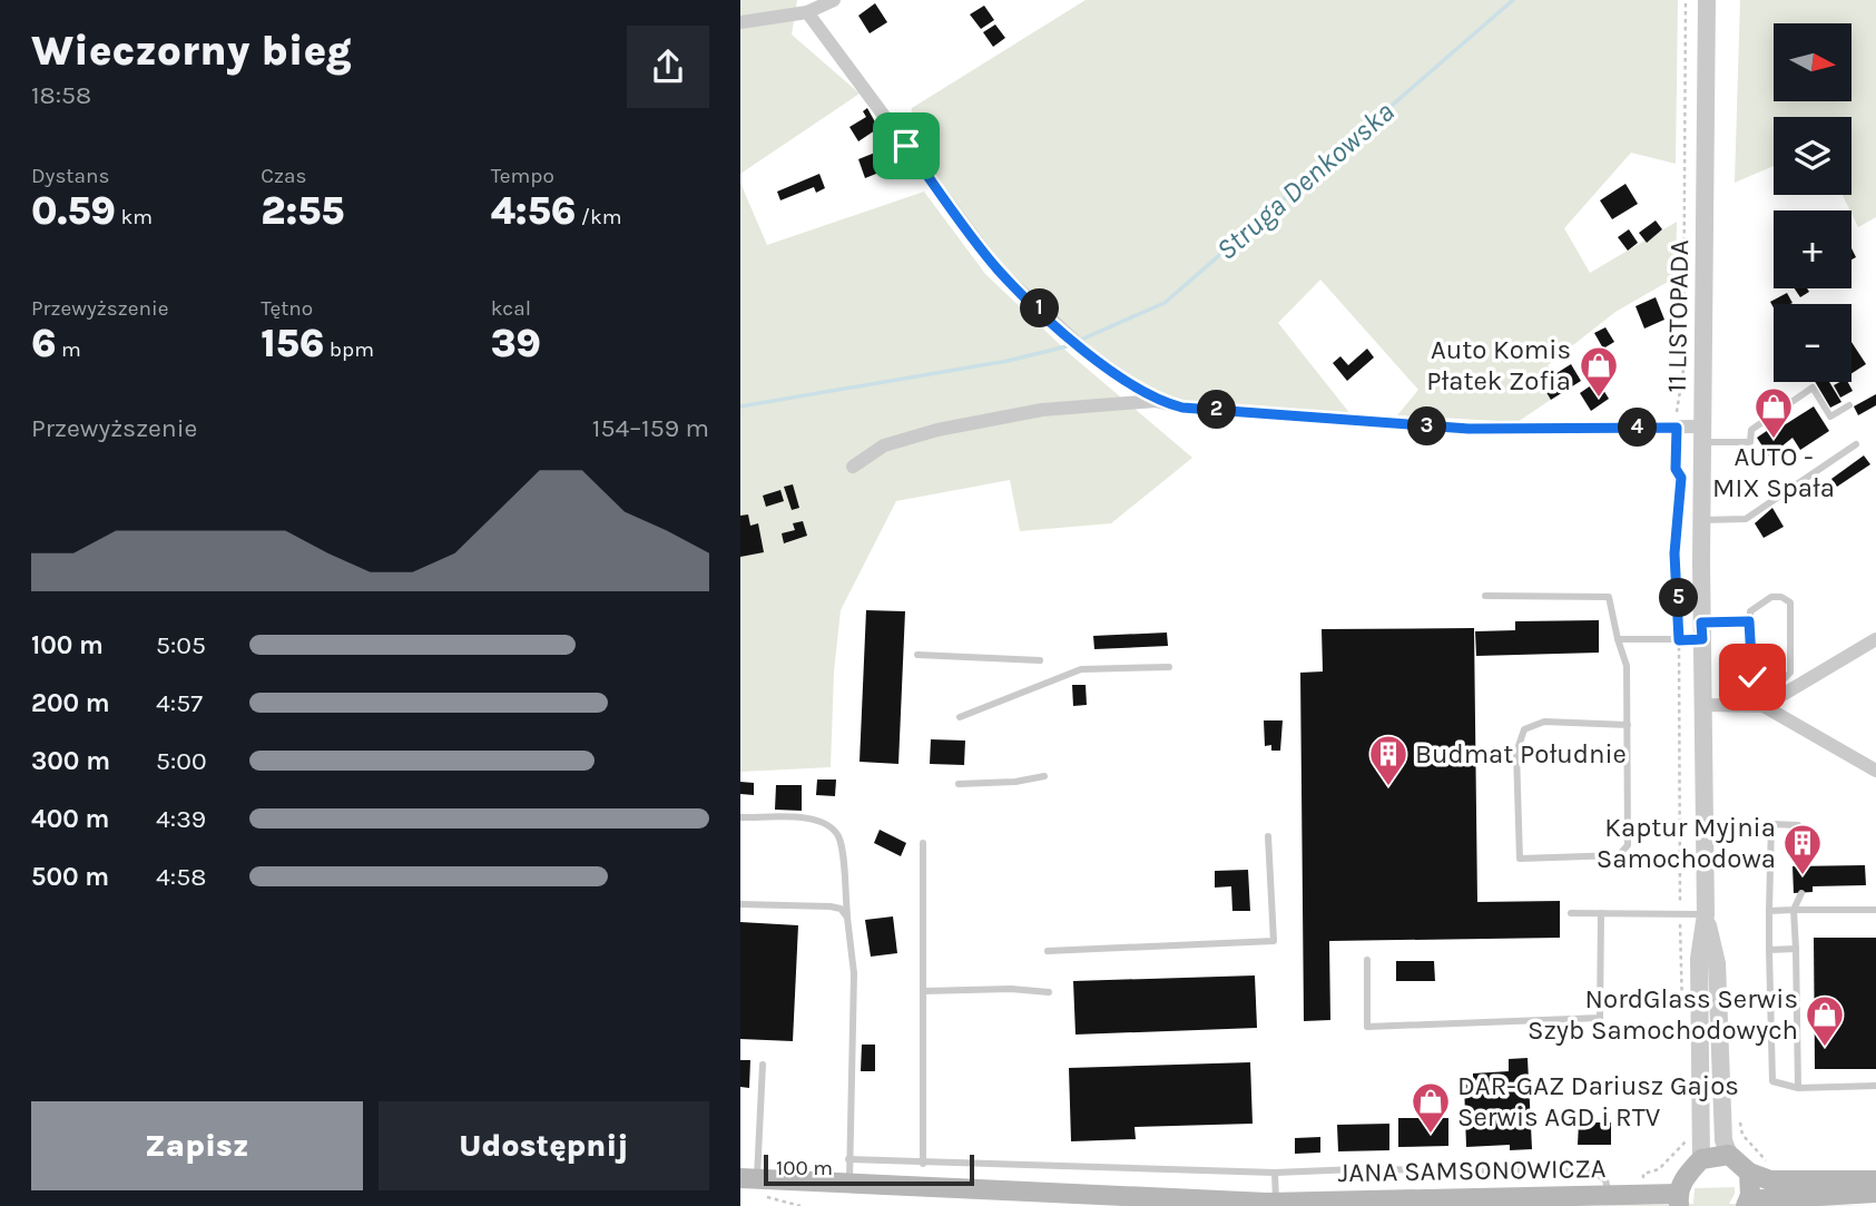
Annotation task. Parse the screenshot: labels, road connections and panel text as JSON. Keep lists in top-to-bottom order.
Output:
{
  "streets": {
    "main road": ["JANA SAMSONOWICZA"],
    "street": ["11 LISTOPADA"]
  },
  "water": ["Struga Denkowska"],
  "places": {
    "shop": [
      "Auto Komis Płatek Zofia",
      "AUTO - MIX Spała",
      "NordGlass Serwis Szyb Samochodowych",
      "DAR-GAZ Dariusz Gajos Serwis AGD i RTV"
    ],
    "building": ["Budmat Południe", "Kaptur Myjnia Samochodowa"]
  },
  "scale_bar": "100 m",
  "north": "right",
  "page": {
    "heading": ["Wieczorny bieg", "18:58"],
    "map_buttons": ["+", "−"],
    "stats": [
      ["Dystans", "0.59 km"],
      ["Czas", "2:55"],
      ["Tempo", "4:56 /km"],
      ["Przewyższenie", "6 m"],
      ["Tętno", "156 bpm"],
      ["kcal", "39"]
    ],
    "pins": [
      "1",
      "2",
      "3",
      "4",
      "5"
    ],
    "chart": ["Przewyższenie", "154–159 m"],
    "list": [
      {
        "name": "100 m",
        "note": "5:05"
      },
      {
        "name": "200 m",
        "note": "4:57"
      },
      {
        "name": "300 m",
        "note": "5:00"
      },
      {
        "name": "400 m",
        "note": "4:39"
      },
      {
        "name": "500 m",
        "note": "4:58"
      }
    ],
    "buttons": ["Zapisz", "Udostępnij"],
    "scale": "100 m"
  }
}
